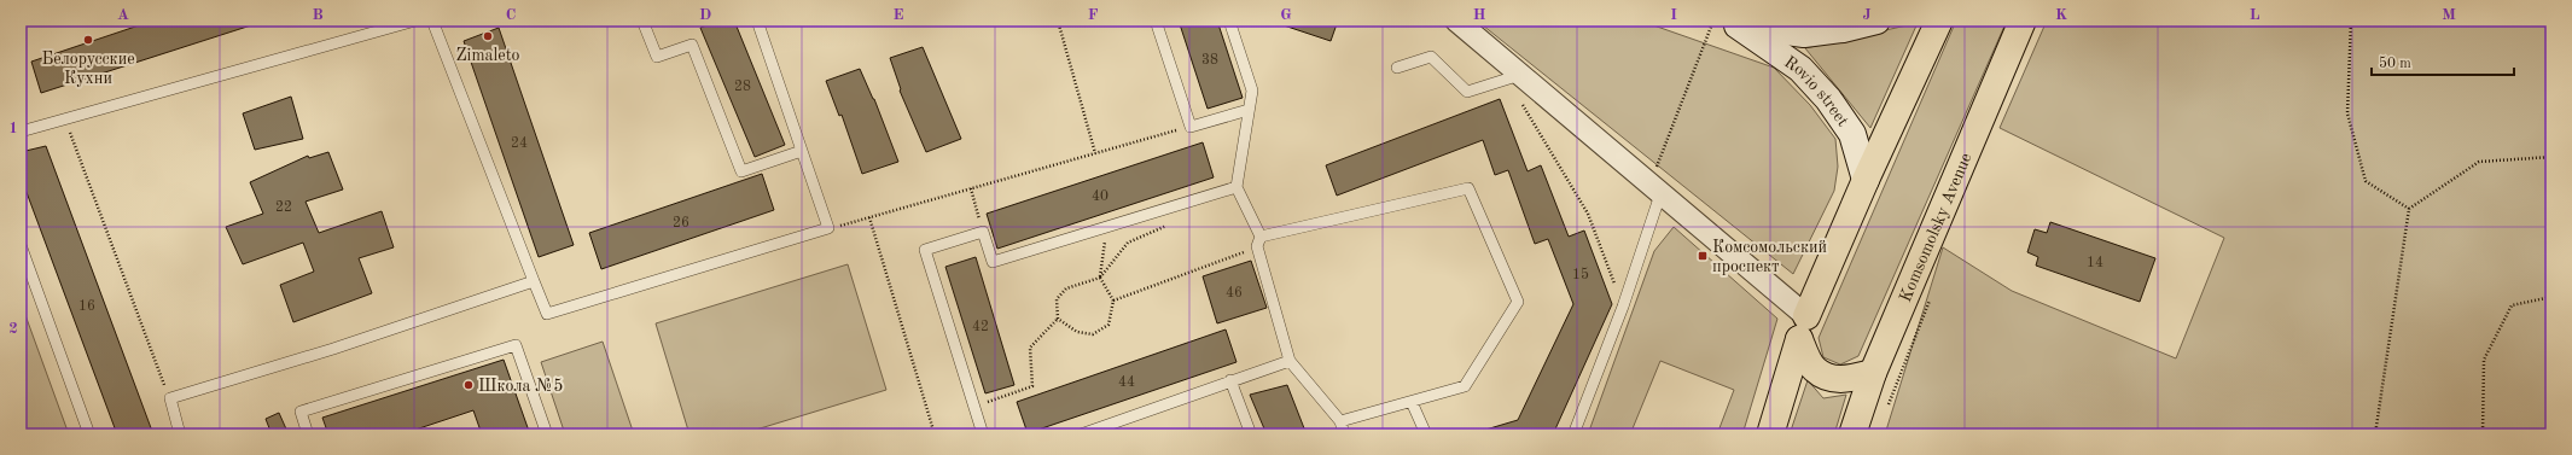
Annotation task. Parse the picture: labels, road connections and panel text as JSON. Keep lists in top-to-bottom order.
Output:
{
  "streets": {
    "main road": ["Rovio street", "Komsomolsky Avenue"]
  },
  "places": {
    "other": ["Zimaleto", "Белорусские Кухни", "Школа №5"],
    "transit": ["Комсомольский проспект"]
  },
  "house_numbers": [
    "38",
    "28",
    "24",
    "40",
    "22",
    "26",
    "14",
    "15",
    "46",
    "16",
    "42",
    "44"
  ],
  "scale_bar": "50 m",
  "grid": {
    "columns": [
      "A",
      "B",
      "C",
      "D",
      "E",
      "F",
      "G",
      "H",
      "I",
      "J",
      "K",
      "L",
      "M"
    ],
    "rows": ["1", "2"]
  }
}
